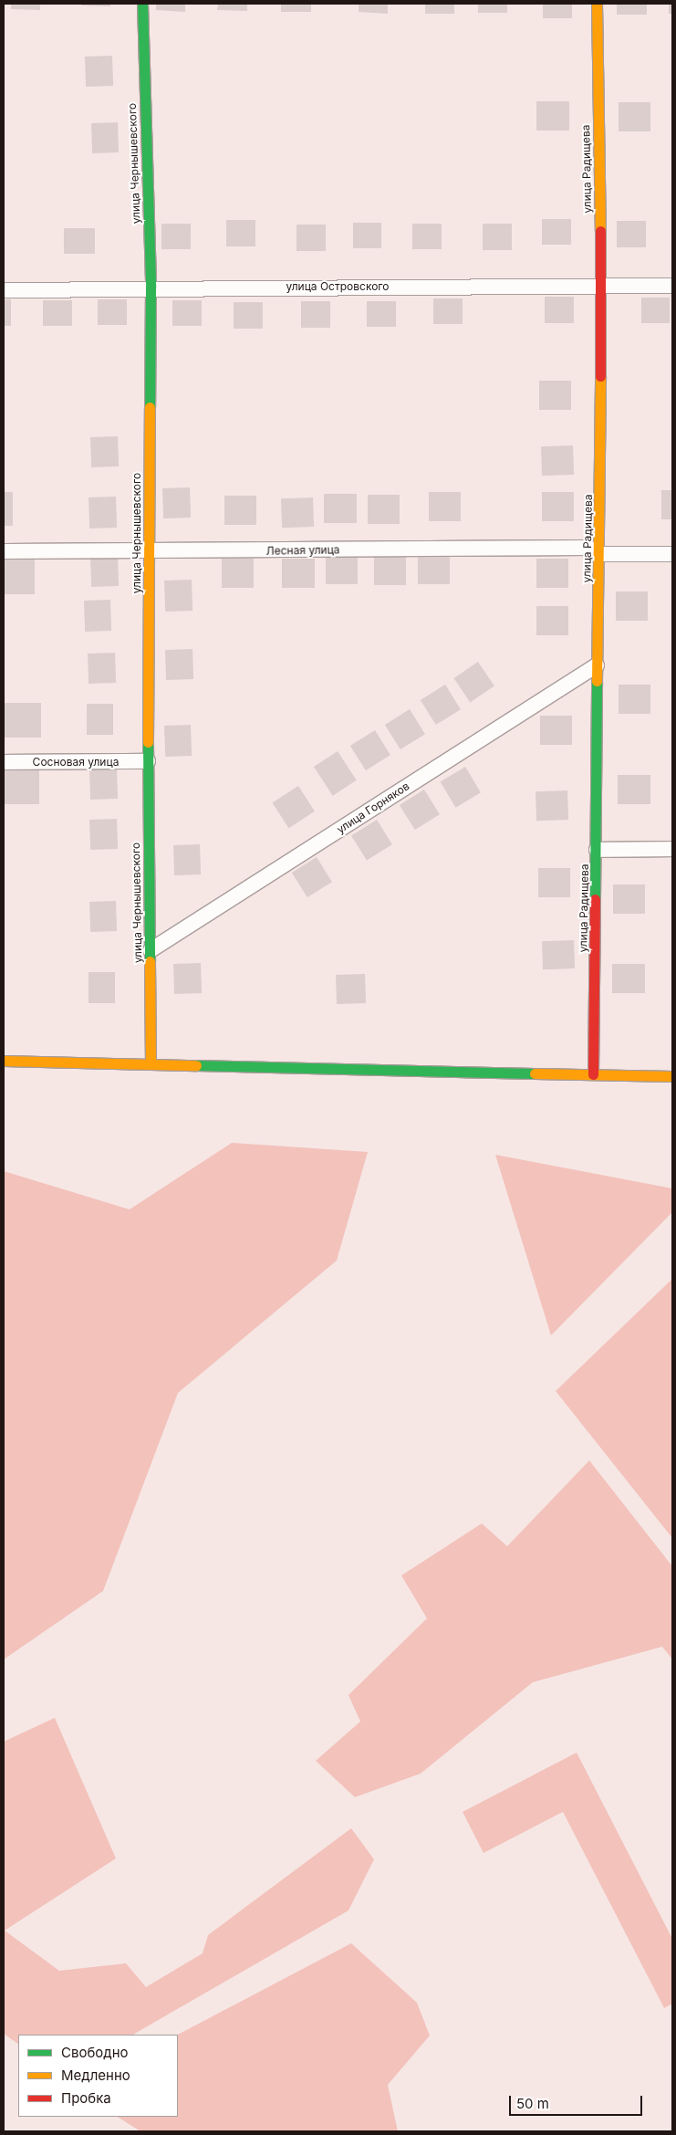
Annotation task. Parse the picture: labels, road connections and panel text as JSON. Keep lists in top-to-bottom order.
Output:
{
  "streets": {
    "main road": ["улица Чернышевского", "улица Радищева"],
    "street": [
      "улица Островского",
      "Лесная улица",
      "Сосновая улица",
      "улица Горняков"
    ]
  },
  "crossings": [
    ["улица Чернышевского", "улица Островского"],
    ["улица Чернышевского", "Лесная улица"],
    ["улица Чернышевского", "Сосновая улица"],
    ["улица Чернышевского", "улица Горняков"],
    ["улица Радищева", "улица Островского"],
    ["улица Радищева", "Лесная улица"],
    ["улица Радищева", "улица Горняков"]
  ],
  "legend": ["Свободно", "Медленно", "Пробка"],
  "scale_bar": "50 m"
}
